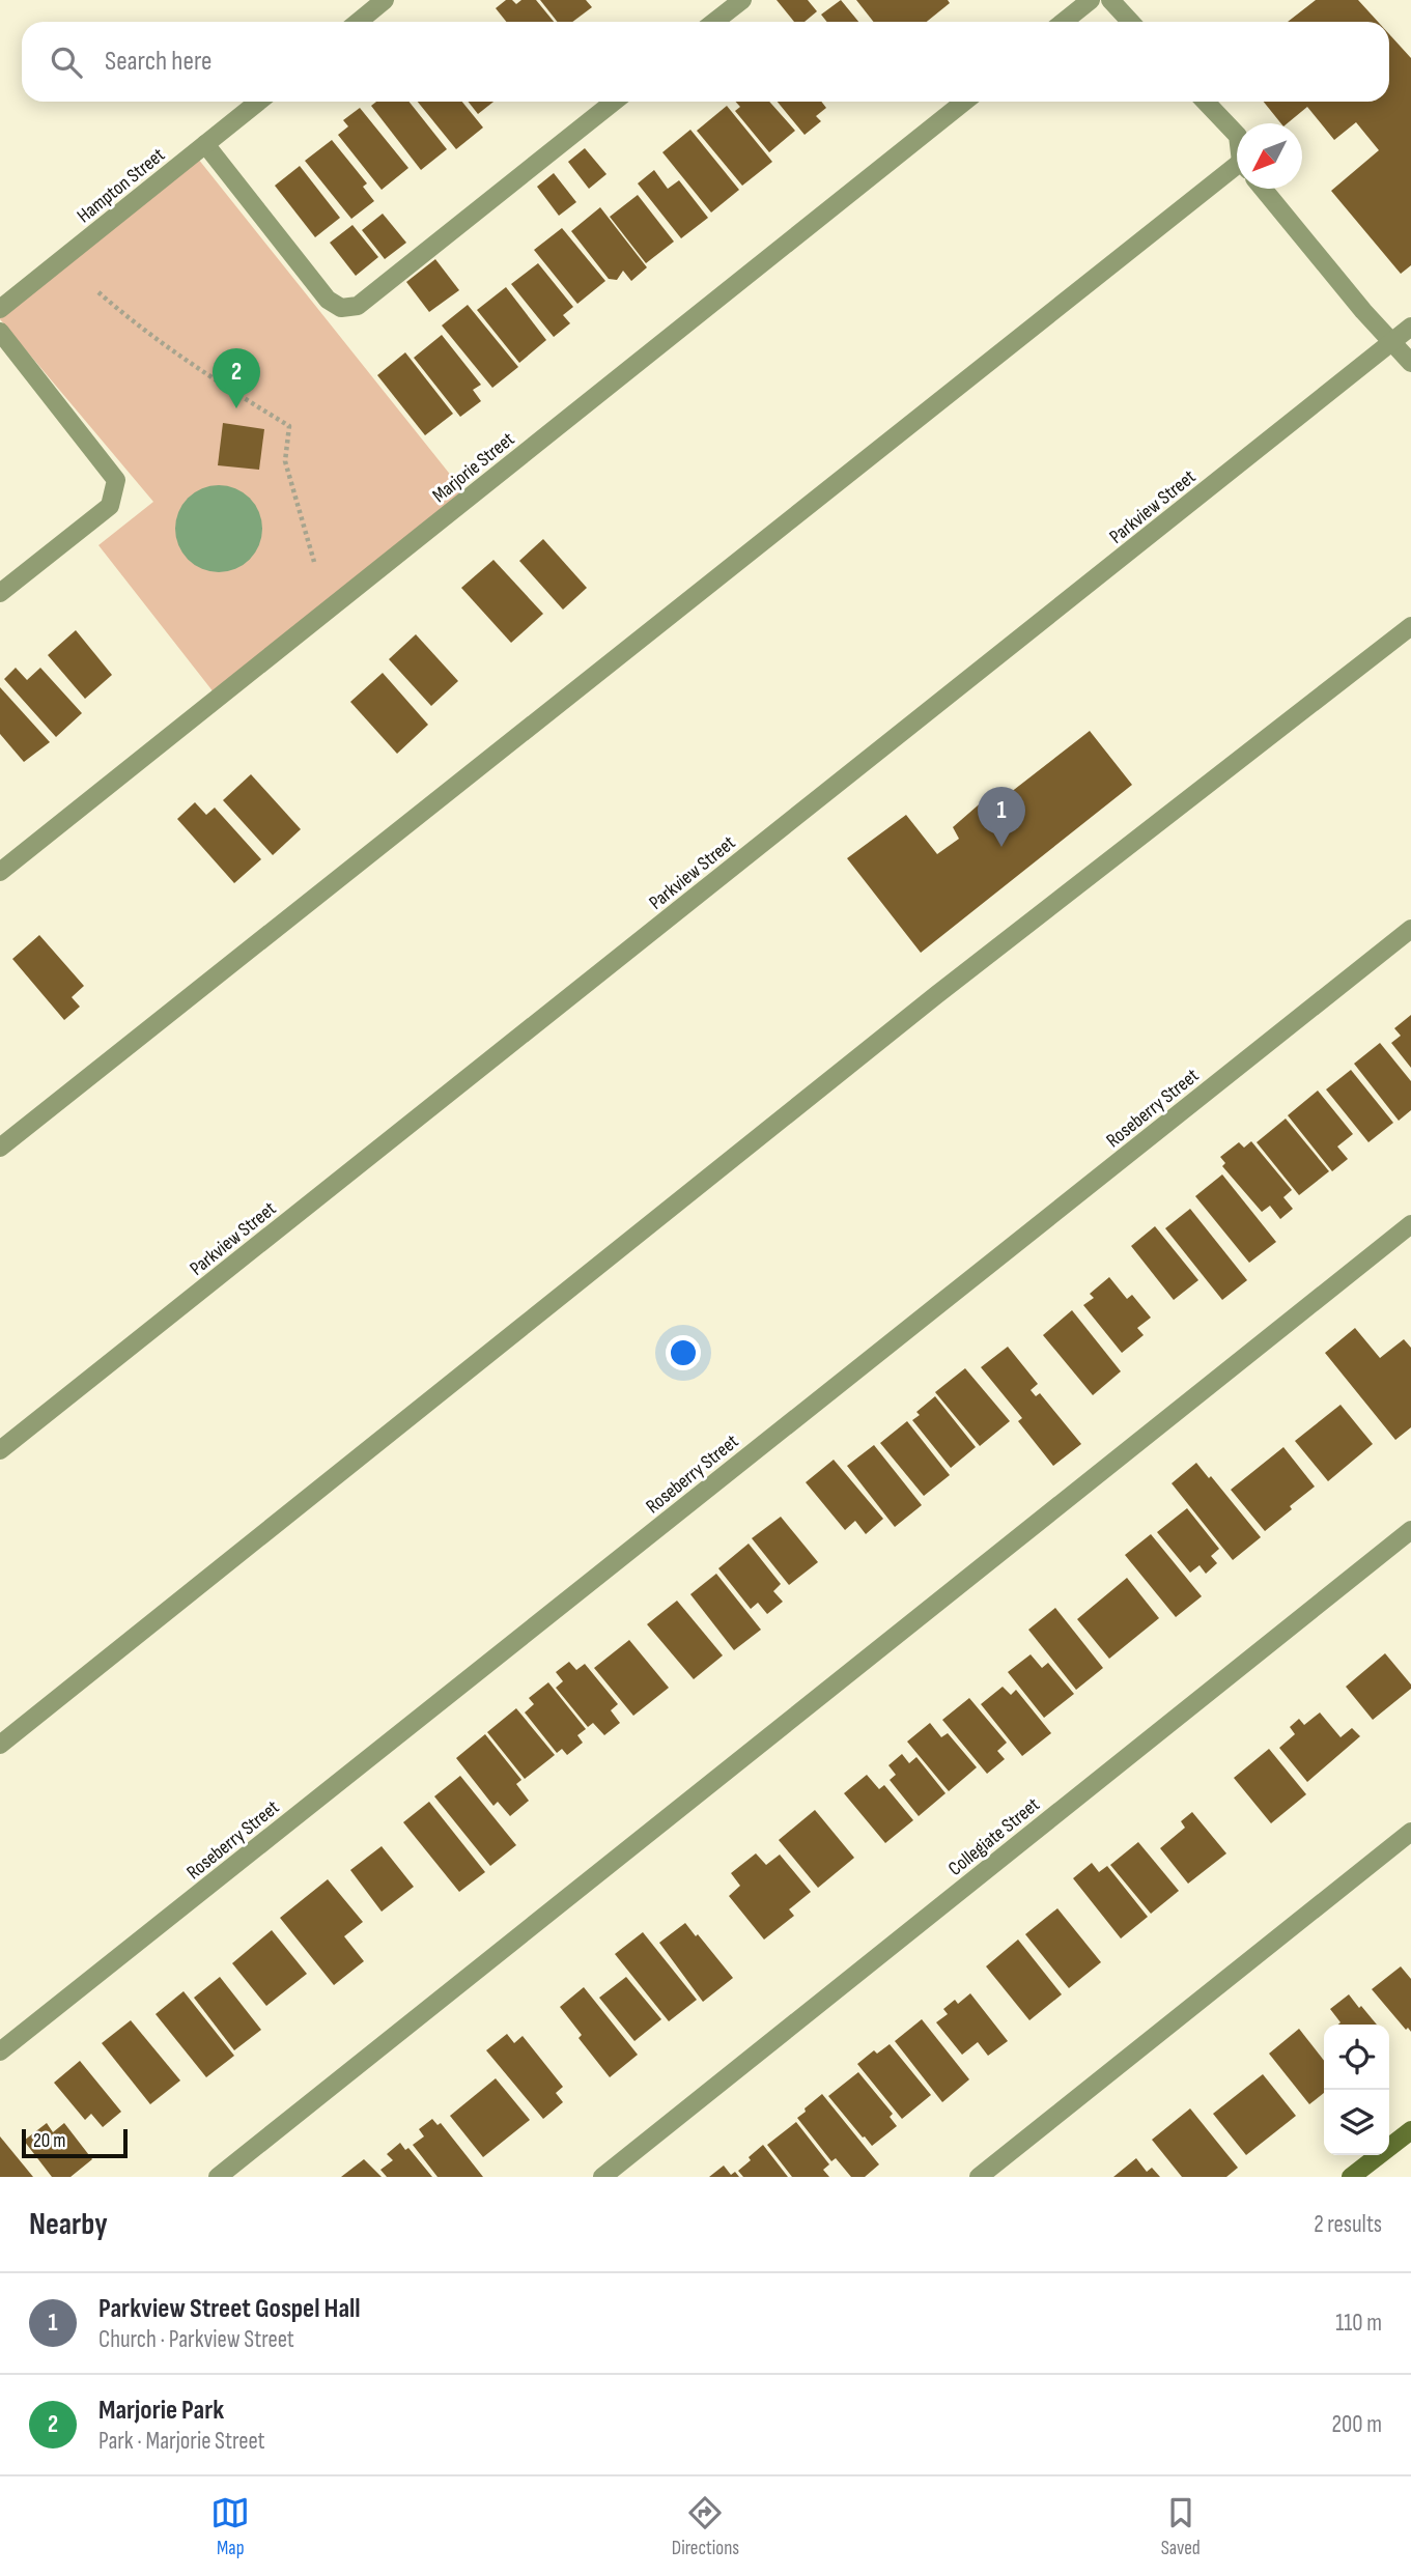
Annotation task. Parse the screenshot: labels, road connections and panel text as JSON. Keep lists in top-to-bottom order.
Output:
{
  "streets": {
    "street": [
      "Hampton Street",
      "Marjorie Street",
      "Parkview Street",
      "Roseberry Street",
      "Collegiate Street"
    ]
  },
  "scale_bar": "20 m",
  "north": "bottom left",
  "page": {
    "search": "Search here",
    "pins": ["2", "1"],
    "scale": "20 m",
    "heading": ["Nearby", "2 results"],
    "list": [
      {
        "mark": "1",
        "name": "Parkview Street Gospel Hall",
        "note": "Church · Parkview Street",
        "value": "110 m"
      },
      {
        "mark": "2",
        "name": "Marjorie Park",
        "note": "Park · Marjorie Street",
        "value": "200 m"
      }
    ],
    "nav": ["Map", "Directions", "Saved"]
  }
}
